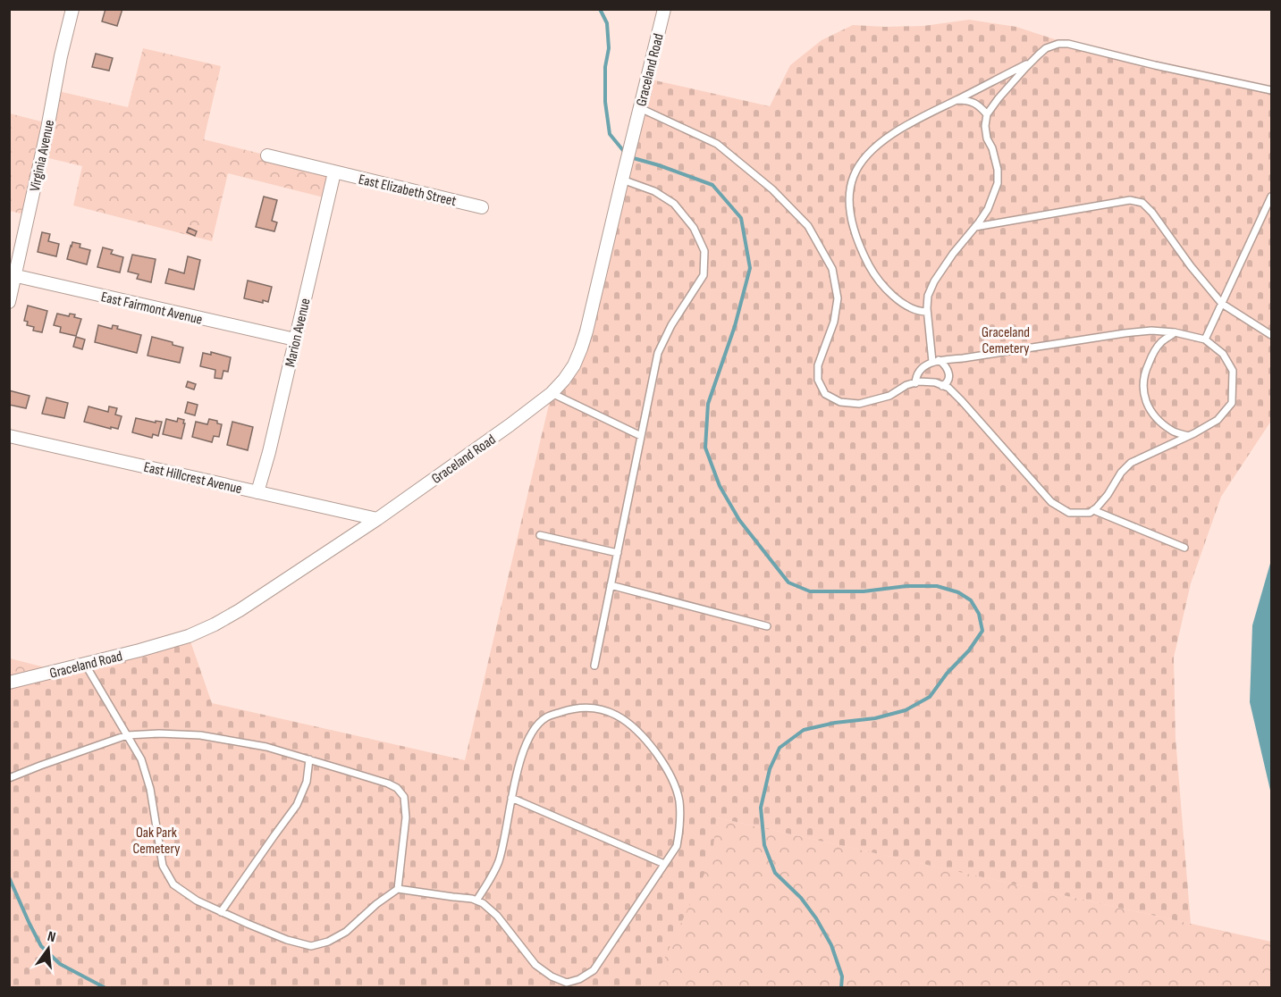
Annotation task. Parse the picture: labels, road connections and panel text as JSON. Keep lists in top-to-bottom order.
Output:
{
  "streets": {
    "street": [
      "Graceland Road",
      "Virginia Avenue",
      "East Elizabeth Street",
      "East Fairmont Avenue",
      "Marion Avenue",
      "East Hillcrest Avenue"
    ]
  },
  "crossings": [
    ["Graceland Road", "East Hillcrest Avenue"],
    ["Virginia Avenue", "East Fairmont Avenue"],
    ["East Elizabeth Street", "Marion Avenue"],
    ["East Fairmont Avenue", "Marion Avenue"],
    ["Marion Avenue", "East Hillcrest Avenue"]
  ],
  "parks": ["Graceland Cemetery", "Oak Park Cemetery"],
  "north": "top"
}
